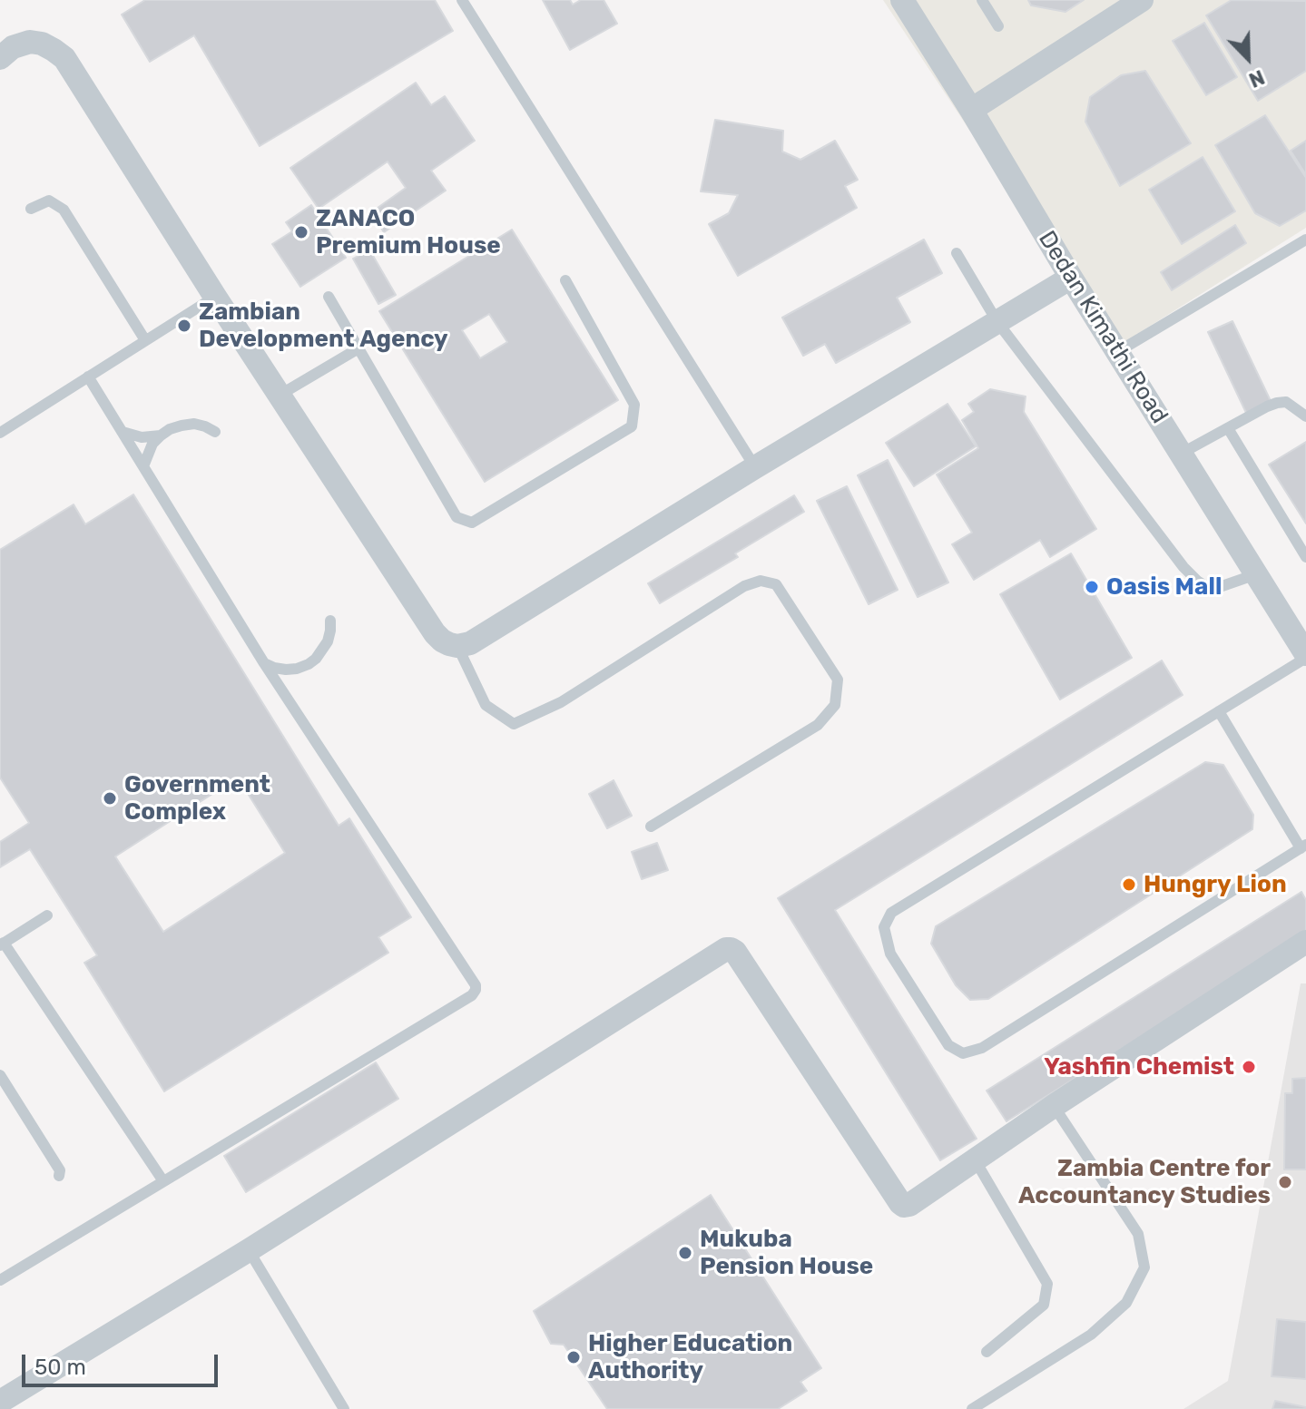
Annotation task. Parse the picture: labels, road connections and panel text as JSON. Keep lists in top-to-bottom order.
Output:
{
  "streets": {
    "street": ["Dedan Kimathi Road"]
  },
  "places": [
    "ZANACO Premium House",
    "Zambian Development Agency",
    "Oasis Mall",
    "Government Complex",
    "Hungry Lion",
    "Yashfin Chemist",
    "Zambia Centre for Accountancy Studies",
    "Mukuba Pension House",
    "Higher Education Authority"
  ],
  "scale_bar": "50 m",
  "north": "bottom right"
}
